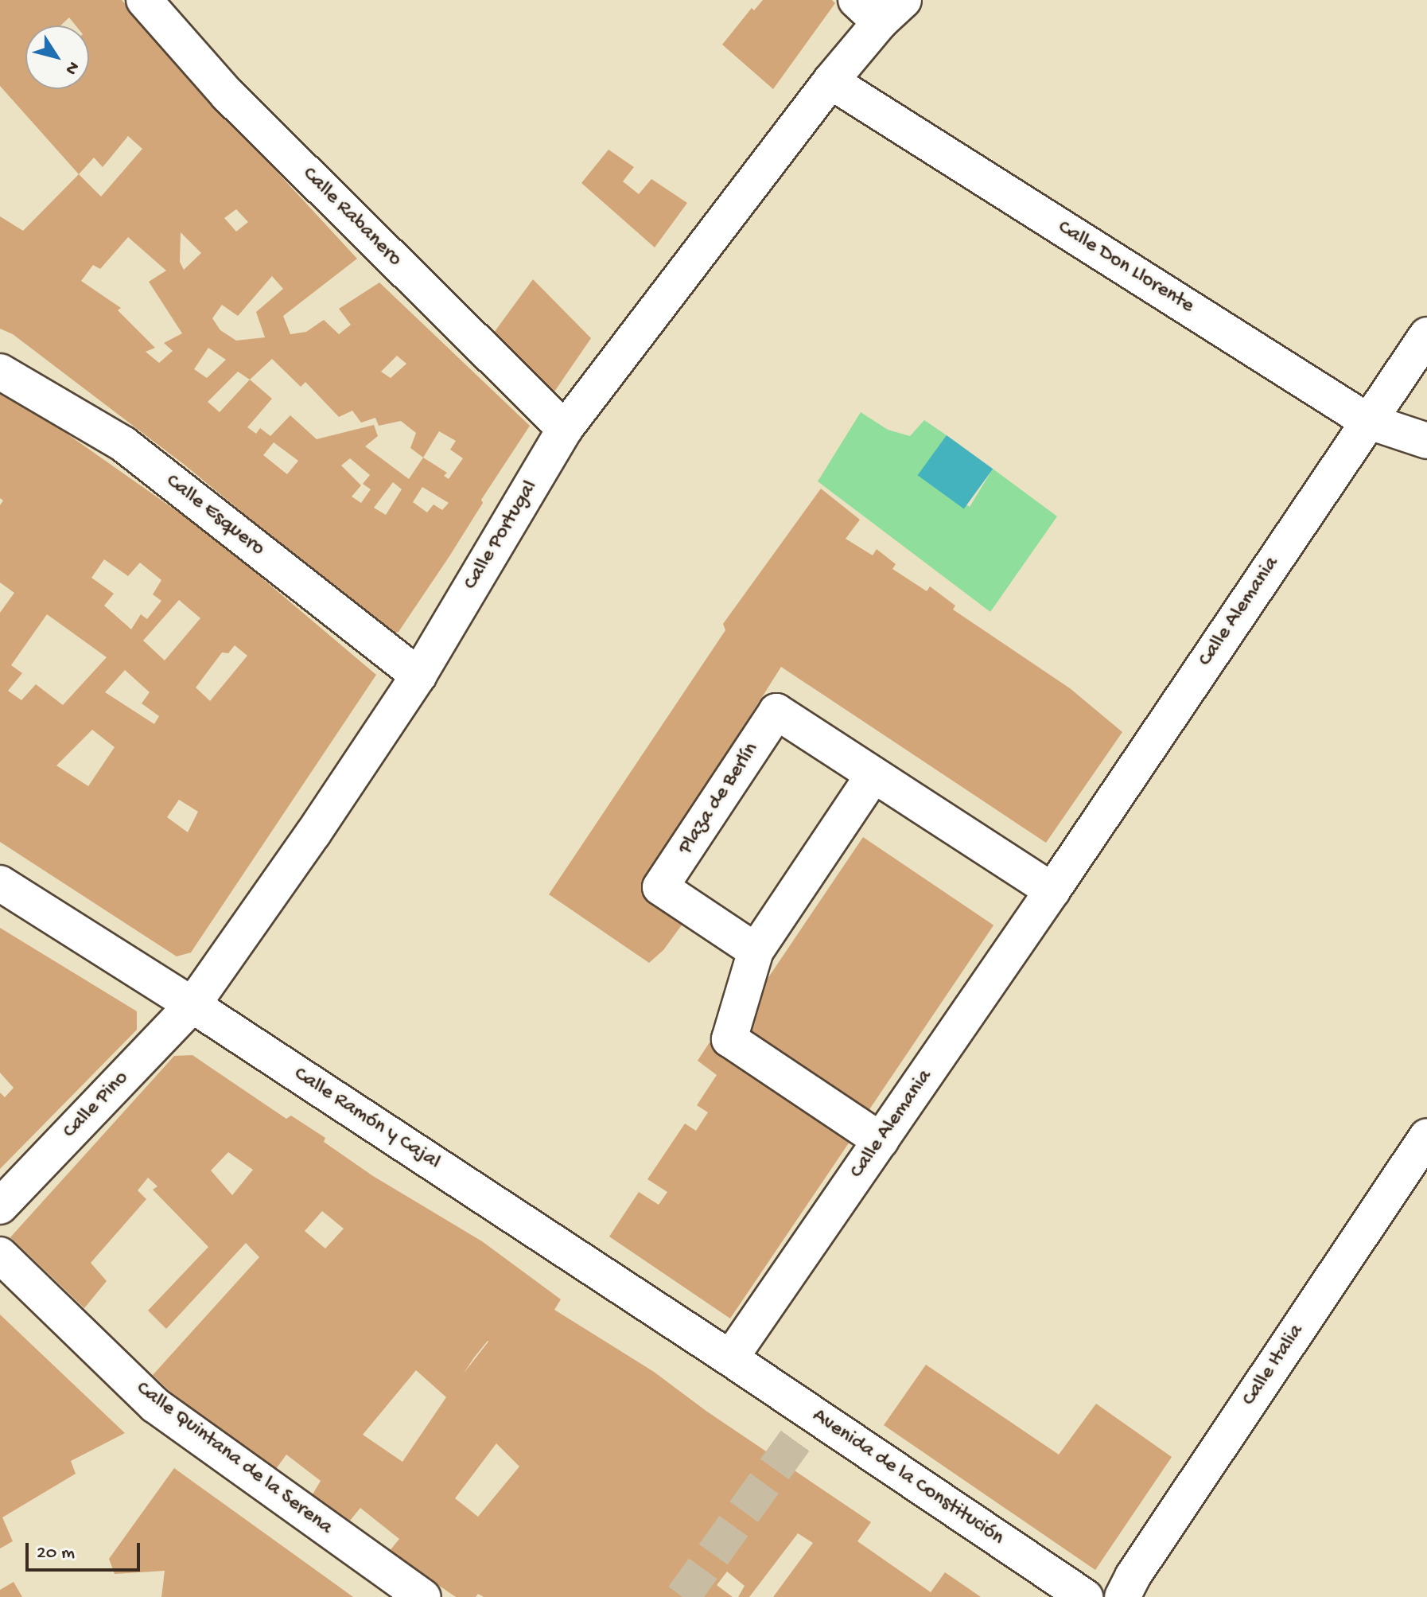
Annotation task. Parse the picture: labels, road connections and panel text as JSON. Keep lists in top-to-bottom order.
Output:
{
  "streets": {
    "street": [
      "Calle Rabanero",
      "Calle Don Llorente",
      "Calle Esquero",
      "Calle Portugal",
      "Calle Alemania",
      "Plaza de Berlín",
      "Calle Pino",
      "Calle Ramón y Cajal",
      "Calle Italia",
      "Calle Quintana de la Serena",
      "Avenida de la Constitución"
    ]
  },
  "crossings": [
    ["Calle Rabanero", "Calle Portugal"],
    ["Calle Don Llorente", "Calle Portugal"],
    ["Calle Don Llorente", "Calle Alemania"],
    ["Calle Esquero", "Calle Portugal"],
    ["Calle Portugal", "Calle Pino"],
    ["Calle Portugal", "Calle Ramón y Cajal"],
    ["Calle Alemania", "Calle Ramón y Cajal"],
    ["Calle Alemania", "Avenida de la Constitución"],
    ["Calle Pino", "Calle Ramón y Cajal"],
    ["Calle Ramón y Cajal", "Avenida de la Constitución"]
  ],
  "scale_bar": "20 m",
  "north": "bottom right"
}
